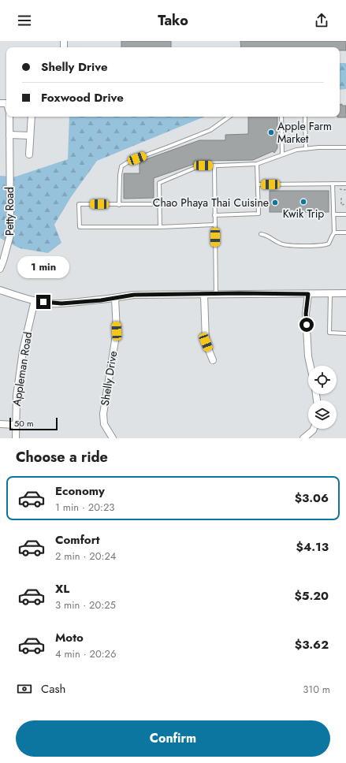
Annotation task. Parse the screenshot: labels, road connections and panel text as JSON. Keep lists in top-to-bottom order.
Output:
{
  "streets": {
    "street": ["Petty Road", "Appleman Road", "Shelly Drive"]
  },
  "places": ["Apple Farm Market", "Kwik Trip", "Chao Phaya Thai Cuisine"],
  "scale_bar": "50 m",
  "page": {
    "header": "Tako",
    "banner": ["Shelly Drive", "Foxwood Drive"],
    "bubble": "1 min",
    "scale": "50 m",
    "heading": "Choose a ride",
    "list": [
      {
        "name": "Economy",
        "note": "1 min · 20:23",
        "value": "$3.06"
      },
      {
        "name": "Comfort",
        "note": "2 min · 20:24",
        "value": "$4.13"
      },
      {
        "name": "XL",
        "note": "3 min · 20:25",
        "value": "$5.20"
      },
      {
        "name": "Moto",
        "note": "4 min · 20:26",
        "value": "$3.62"
      }
    ],
    "pay": ["Cash", "310 m"],
    "buttons": "Confirm"
  }
}
